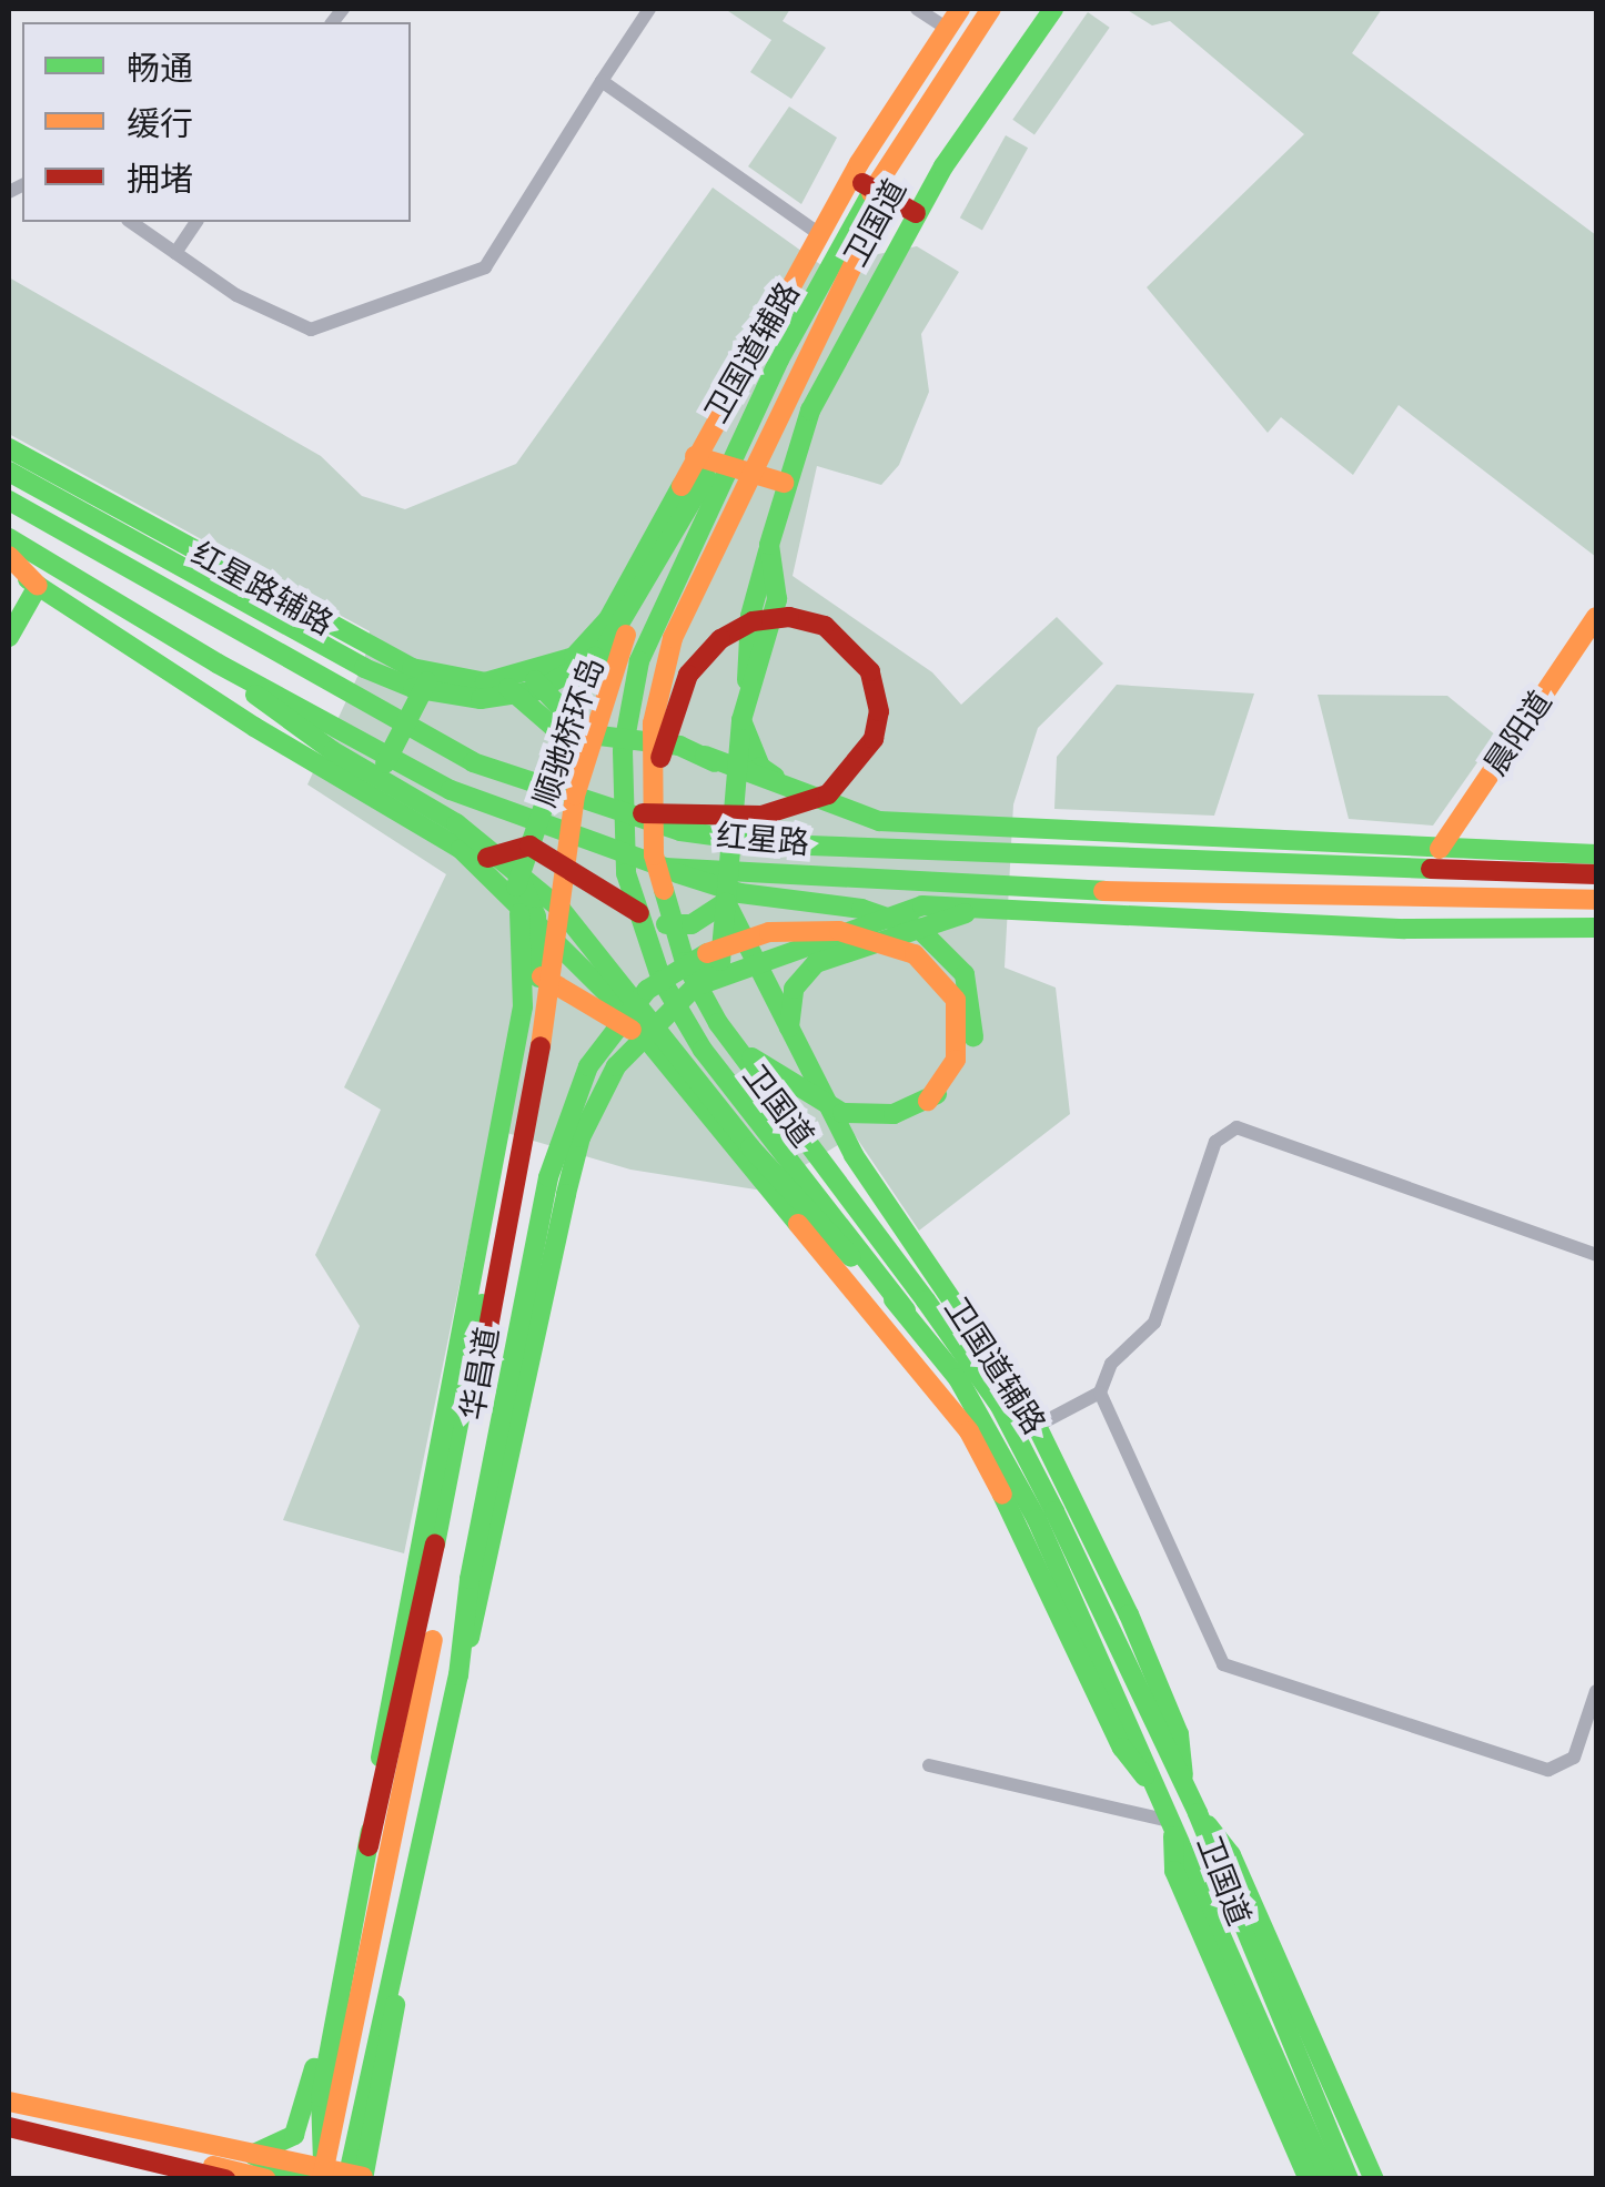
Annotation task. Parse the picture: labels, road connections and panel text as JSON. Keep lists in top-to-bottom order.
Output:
{
  "streets": {
    "main road": [
      "卫国道",
      "卫国道辅路",
      "红星路辅路",
      "顺驰桥环岛",
      "晨阳道",
      "红星路",
      "华昌道"
    ]
  },
  "crossings": [
    ["卫国道", "卫国道辅路"],
    ["卫国道", "华昌道"],
    ["卫国道辅路", "红星路辅路"],
    ["卫国道辅路", "顺驰桥环岛"],
    ["卫国道辅路", "华昌道"],
    ["红星路辅路", "顺驰桥环岛"],
    ["顺驰桥环岛", "晨阳道"],
    ["顺驰桥环岛", "华昌道"],
    ["晨阳道", "红星路"]
  ],
  "legend": ["畅通", "缓行", "拥堵"]
}
